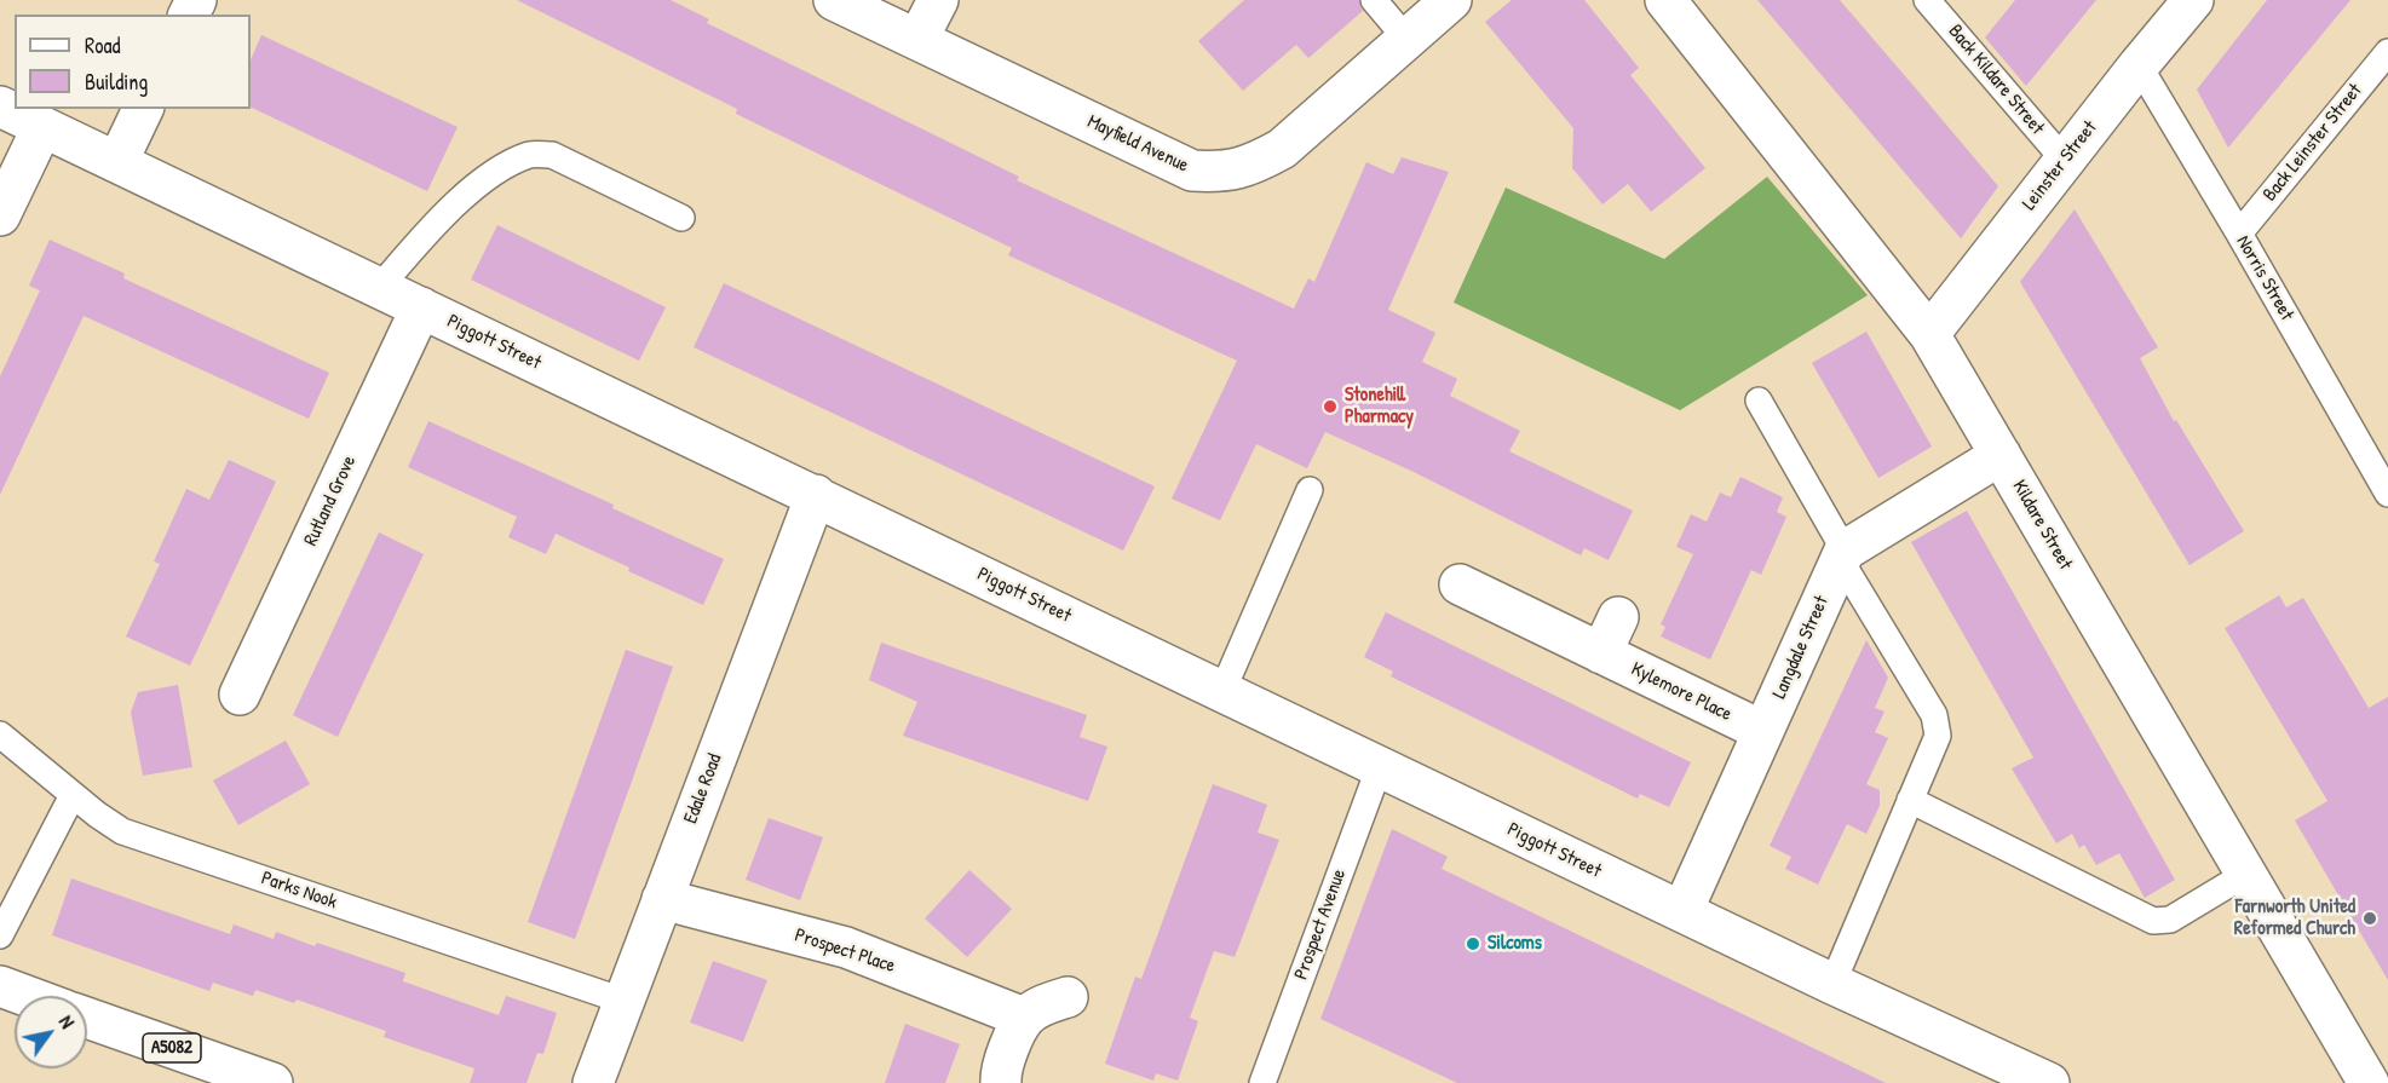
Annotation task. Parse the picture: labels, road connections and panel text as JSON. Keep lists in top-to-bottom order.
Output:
{
  "streets": {
    "street": [
      "Mayfield Avenue",
      "Leinster Street",
      "Piggott Street",
      "Rutland Grove",
      "Kildare Street",
      "Langdale Street",
      "Kylemore Place",
      "Edale Road",
      "Prospect Place",
      "A5082"
    ],
    "lane": [
      "Back Kildare Street",
      "Back Leinster Street",
      "Norris Street",
      "Parks Nook",
      "Prospect Avenue"
    ]
  },
  "crossings": [
    ["Back Kildare Street", "Leinster Street"],
    ["Back Leinster Street", "Norris Street"],
    ["Leinster Street", "Norris Street"],
    ["Leinster Street", "Kildare Street"],
    ["Piggott Street", "Rutland Grove"],
    ["Piggott Street", "Langdale Street"],
    ["Piggott Street", "Edale Road"],
    ["Piggott Street", "Prospect Avenue"],
    ["Langdale Street", "Kylemore Place"],
    ["Edale Road", "Parks Nook"],
    ["Edale Road", "Prospect Place"]
  ],
  "places": ["Stonehill Pharmacy", "Farnworth United Reformed Church", "Silcoms"],
  "legend": ["Road", "Building"],
  "north": "top right"
}
